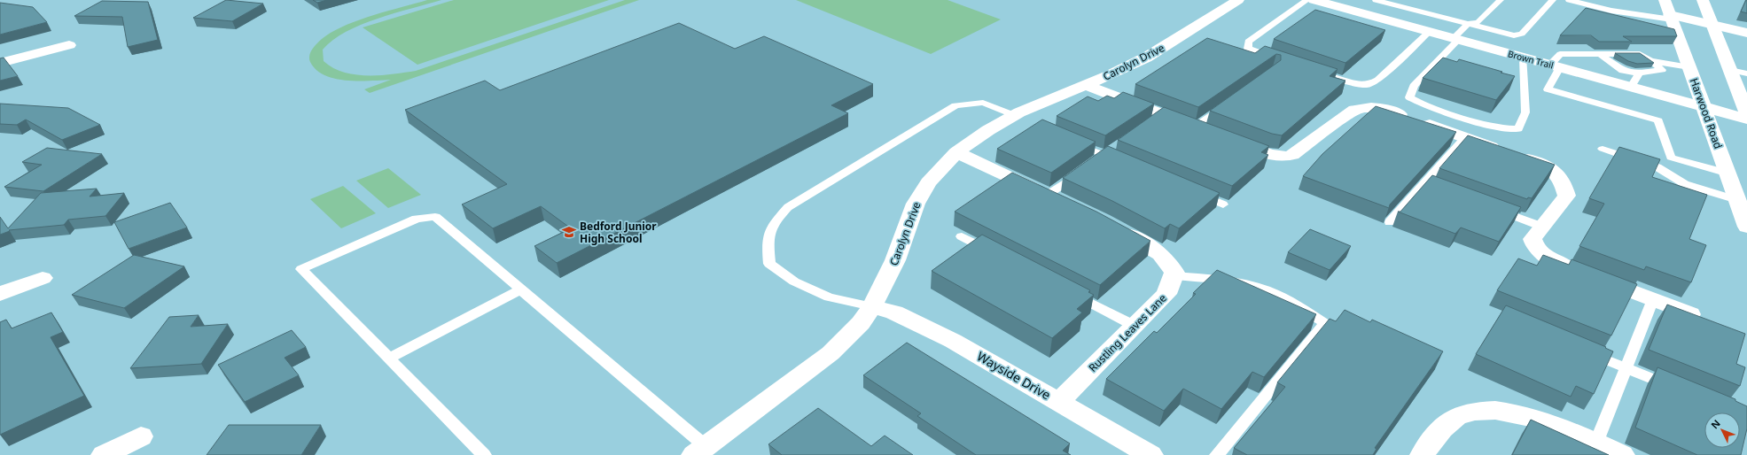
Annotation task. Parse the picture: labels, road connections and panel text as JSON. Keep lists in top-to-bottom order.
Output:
{
  "streets": {
    "street": [
      "Brown Trail",
      "Carolyn Drive",
      "Harwood Road",
      "Rustling Leaves Lane",
      "Wayside Drive"
    ]
  },
  "crossings": [
    ["Brown Trail", "Harwood Road"],
    ["Carolyn Drive", "Wayside Drive"],
    ["Rustling Leaves Lane", "Wayside Drive"]
  ],
  "places": {
    "school or university": ["Bedford Junior High School"]
  },
  "north": "top left"
}
